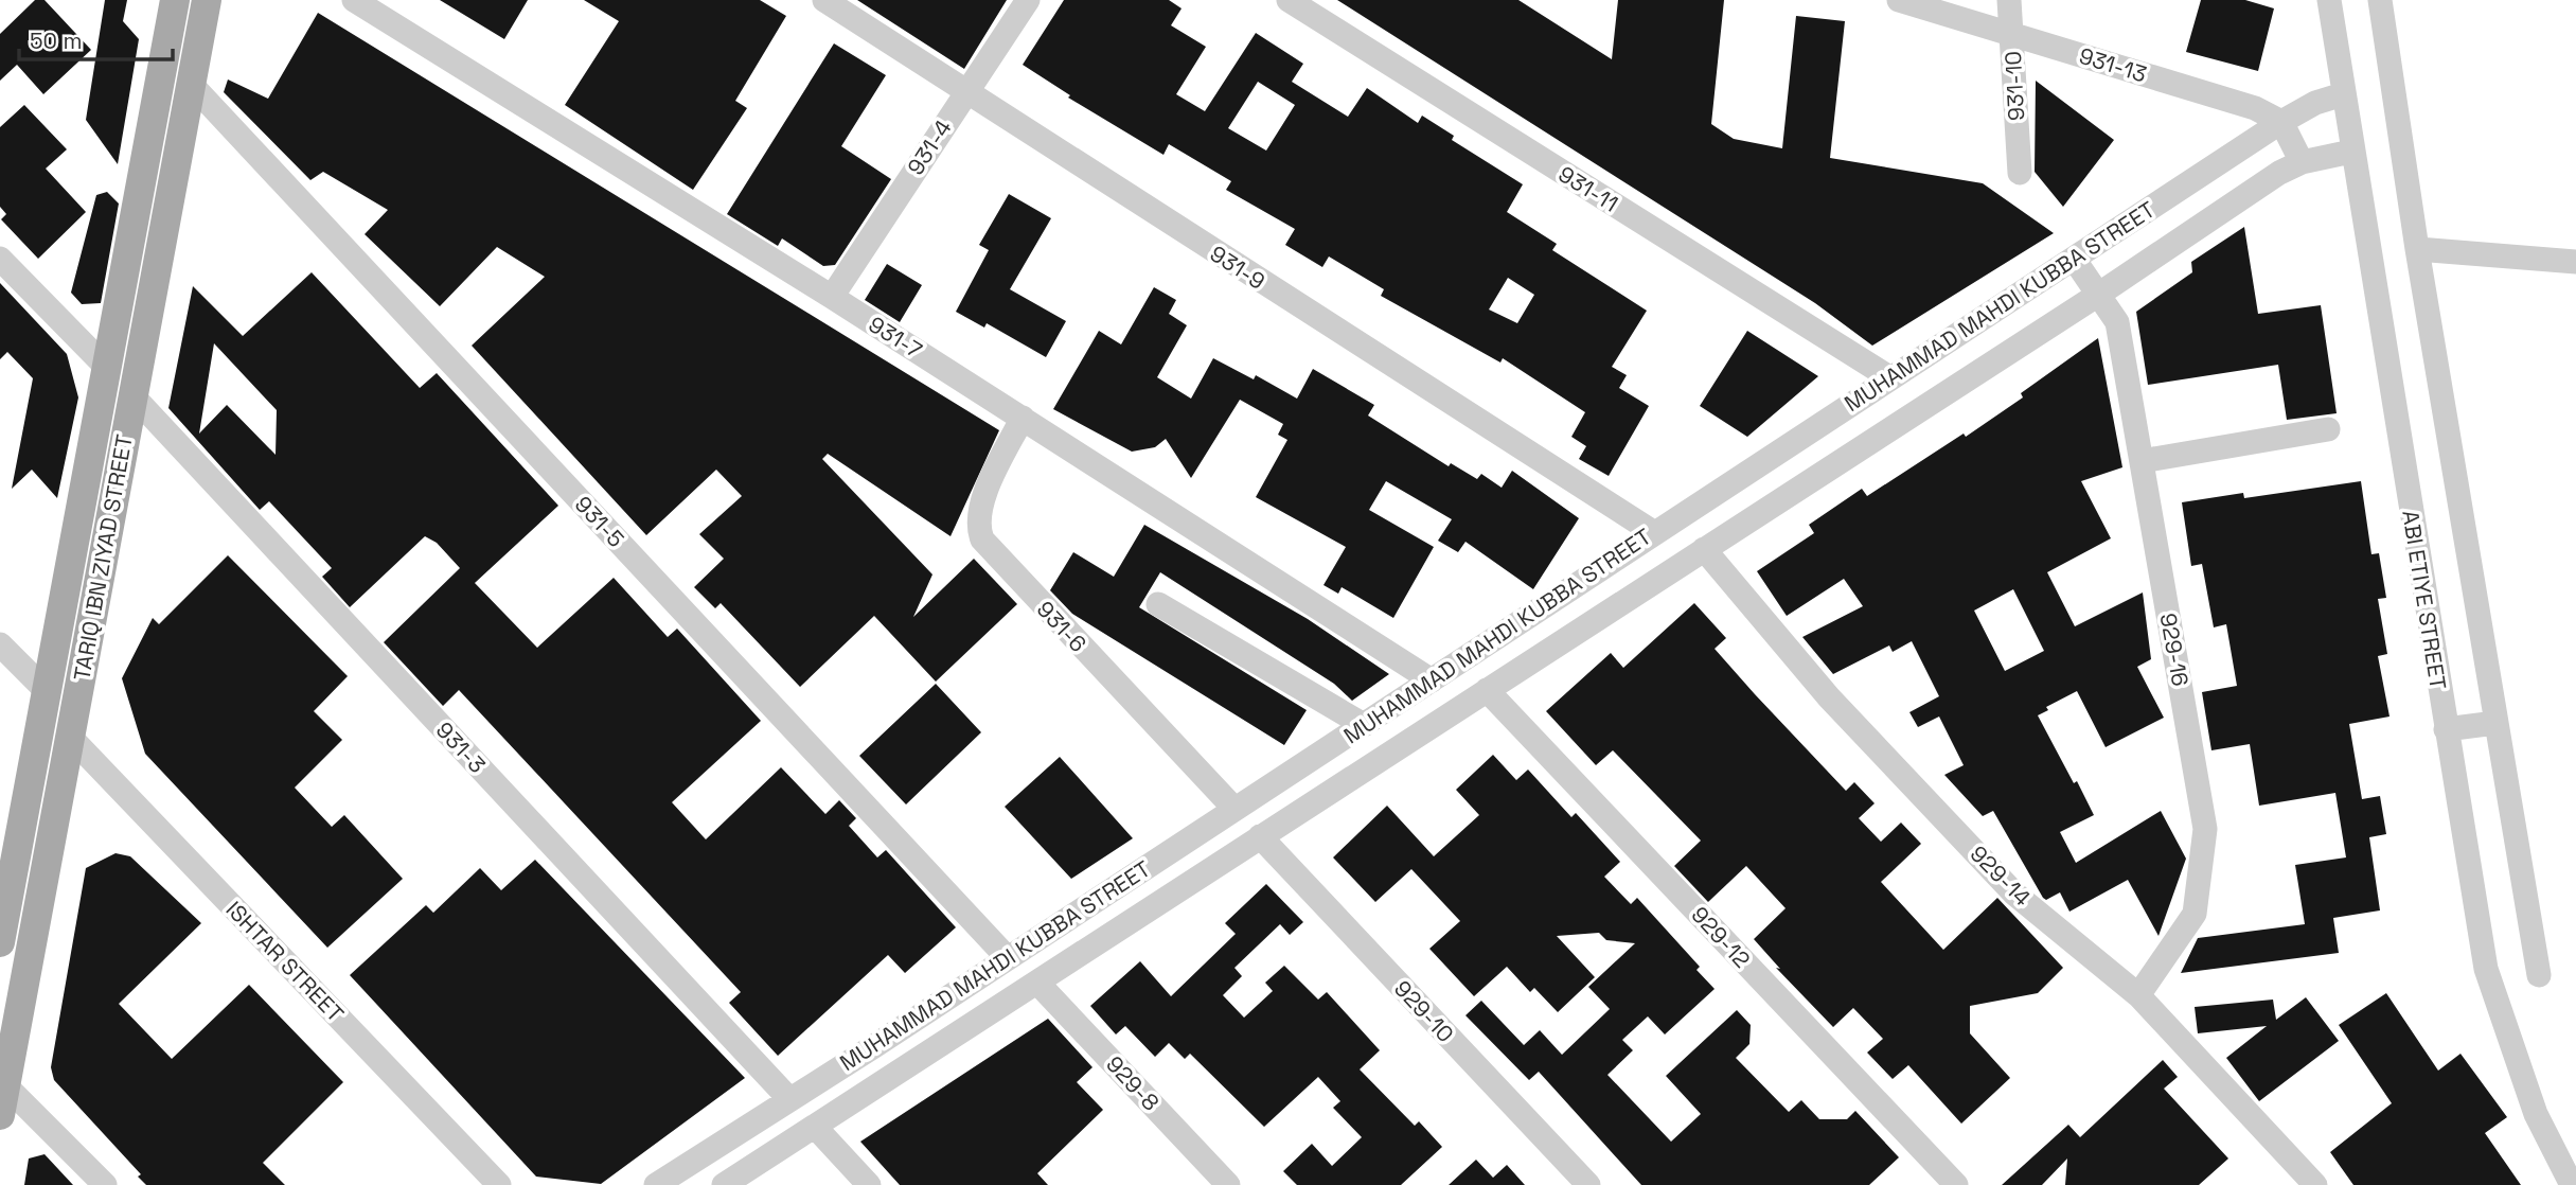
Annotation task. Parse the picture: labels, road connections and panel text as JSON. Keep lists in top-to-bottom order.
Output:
{
  "streets": {
    "main road": ["TARIQ IBN ZIYAD STREET"],
    "street": [
      "931-13",
      "931-10",
      "931-4",
      "931-11",
      "931-9",
      "MUHAMMAD MAHDI KUBBA STREET",
      "931-7",
      "931-5",
      "ABI ETIYE STREET",
      "931-6",
      "929-16",
      "931-3",
      "929-14",
      "929-12",
      "ISHTAR STREET",
      "929-10",
      "929-8"
    ]
  },
  "crossings": [
    ["931-13", "931-10"],
    ["931-13", "MUHAMMAD MAHDI KUBBA STREET"],
    ["931-4", "931-9"],
    ["931-4", "931-7"],
    ["931-11", "MUHAMMAD MAHDI KUBBA STREET"],
    ["931-9", "MUHAMMAD MAHDI KUBBA STREET"],
    ["MUHAMMAD MAHDI KUBBA STREET", "931-7"],
    ["MUHAMMAD MAHDI KUBBA STREET", "931-5"],
    ["MUHAMMAD MAHDI KUBBA STREET", "ABI ETIYE STREET"],
    ["MUHAMMAD MAHDI KUBBA STREET", "931-6"],
    ["MUHAMMAD MAHDI KUBBA STREET", "929-16"],
    ["MUHAMMAD MAHDI KUBBA STREET", "931-3"],
    ["MUHAMMAD MAHDI KUBBA STREET", "929-14"],
    ["MUHAMMAD MAHDI KUBBA STREET", "929-12"],
    ["MUHAMMAD MAHDI KUBBA STREET", "929-10"],
    ["MUHAMMAD MAHDI KUBBA STREET", "929-8"],
    ["931-7", "931-6"],
    ["931-5", "TARIQ IBN ZIYAD STREET"],
    ["TARIQ IBN ZIYAD STREET", "931-3"],
    ["TARIQ IBN ZIYAD STREET", "ISHTAR STREET"],
    ["929-16", "929-14"]
  ],
  "scale_bar": "50 m"
}
